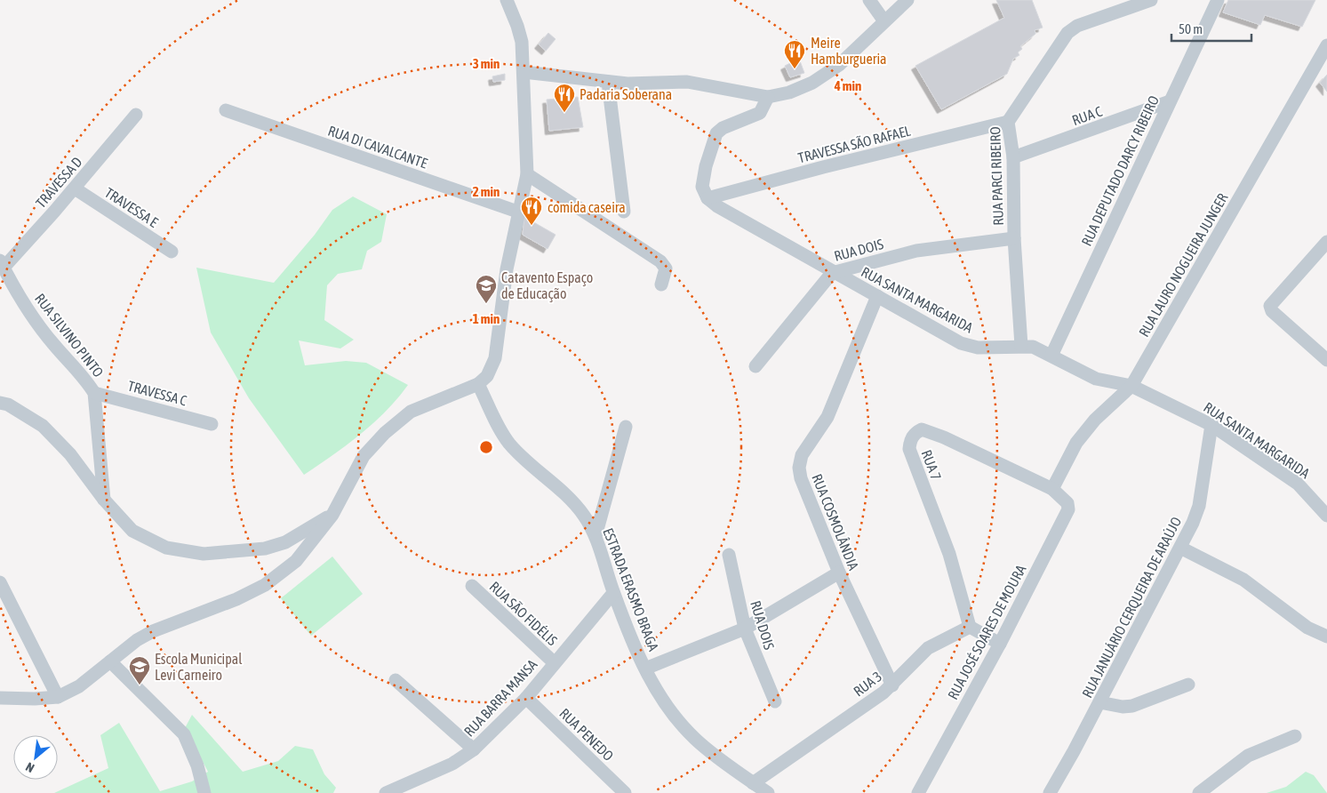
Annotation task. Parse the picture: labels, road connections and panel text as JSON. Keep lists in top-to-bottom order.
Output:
{
  "streets": {
    "street": [
      "RUA C",
      "TRAVESSA SÃO RAFAEL",
      "RUA DI CAVALCANTE",
      "RUA DEPUTADO DARCY RIBEIRO",
      "RUA PARCI RIBEIRO",
      "TRAVESSA D",
      "TRAVESSA E",
      "RUA DOIS",
      "RUA LAURO NOGUEIRA JUNGER",
      "RUA SANTA MARGARIDA",
      "RUA SILVINO PINTO",
      "TRAVESSA C",
      "RUA 7",
      "RUA COSMOLÂNDIA",
      "ESTRADA ERASMO BRAGA",
      "RUA JANUÁRIO CERQUEIRA DE ARAÚJO",
      "RUA SÃO FIDÉLIS",
      "RUA JOSÉ SOARES DE MOURA",
      "RUA 3",
      "RUA BARRA MANSA",
      "RUA PENEDO"
    ]
  },
  "crossings": [
    ["RUA C", "RUA DEPUTADO DARCY RIBEIRO"],
    ["RUA C", "RUA PARCI RIBEIRO"],
    ["TRAVESSA SÃO RAFAEL", "RUA PARCI RIBEIRO"],
    ["TRAVESSA SÃO RAFAEL", "RUA SANTA MARGARIDA"],
    ["RUA DEPUTADO DARCY RIBEIRO", "RUA SANTA MARGARIDA"],
    ["RUA PARCI RIBEIRO", "RUA DOIS"],
    ["RUA PARCI RIBEIRO", "RUA SANTA MARGARIDA"],
    ["TRAVESSA D", "TRAVESSA E"],
    ["TRAVESSA D", "RUA SILVINO PINTO"],
    ["RUA DOIS", "RUA SANTA MARGARIDA"],
    ["RUA LAURO NOGUEIRA JUNGER", "RUA SANTA MARGARIDA"],
    ["RUA LAURO NOGUEIRA JUNGER", "RUA 7"],
    ["RUA LAURO NOGUEIRA JUNGER", "RUA JOSÉ SOARES DE MOURA"],
    ["RUA SANTA MARGARIDA", "RUA COSMOLÂNDIA"],
    ["RUA SANTA MARGARIDA", "RUA JANUÁRIO CERQUEIRA DE ARAÚJO"],
    ["RUA SILVINO PINTO", "TRAVESSA C"],
    ["RUA 7", "RUA JOSÉ SOARES DE MOURA"],
    ["RUA 7", "RUA 3"],
    ["RUA COSMOLÂNDIA", "RUA 3"],
    ["ESTRADA ERASMO BRAGA", "RUA 3"],
    ["ESTRADA ERASMO BRAGA", "RUA BARRA MANSA"],
    ["RUA SÃO FIDÉLIS", "RUA BARRA MANSA"],
    ["RUA BARRA MANSA", "RUA PENEDO"]
  ],
  "places": {
    "restaurant": ["Meire Hamburgueria", "Padaria Soberana", "comida caseira"],
    "school or university": ["Catavento Espaço de Educação", "Escola Municipal Levi Carneiro"]
  },
  "scale_bar": "50 m",
  "north": "bottom left",
  "rings": [
    "3 min",
    "4 min",
    "2 min",
    "1 min"
  ]
}
